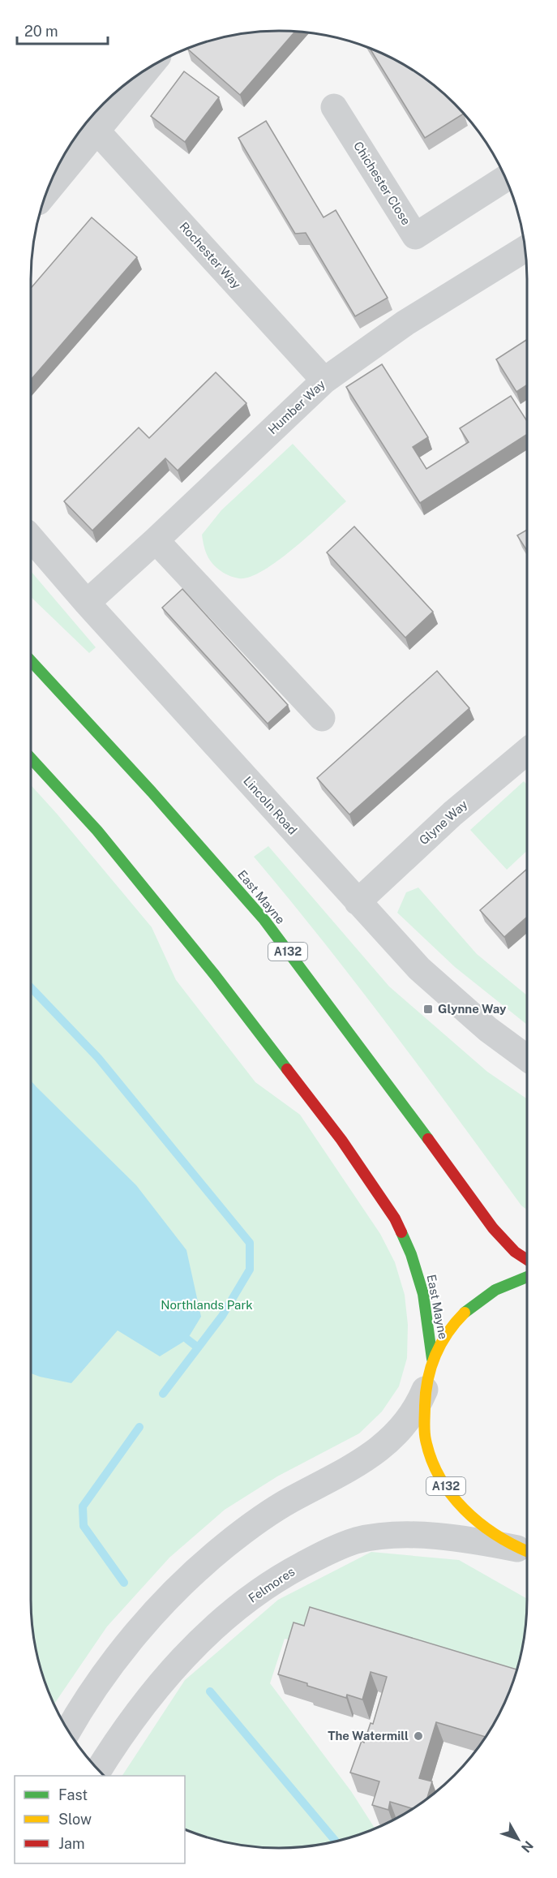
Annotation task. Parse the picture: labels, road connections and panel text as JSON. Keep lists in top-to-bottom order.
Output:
{
  "streets": {
    "main road": ["East Mayne", "A132"],
    "street": [
      "Chichester Close",
      "Rochester Way",
      "Humber Way",
      "Lincoln Road",
      "Glyne Way",
      "Felmores"
    ]
  },
  "crossings": [
    ["Rochester Way", "Humber Way"],
    ["Humber Way", "Lincoln Road"],
    ["Lincoln Road", "Glyne Way"],
    ["East Mayne", "A132"],
    ["A132", "Felmores"]
  ],
  "parks": ["Northlands Park"],
  "places": {
    "transit": ["Glynne Way"],
    "other": ["The Watermill"]
  },
  "legend": ["Fast", "Slow", "Jam"],
  "scale_bar": "20 m",
  "north": "bottom right"
}
